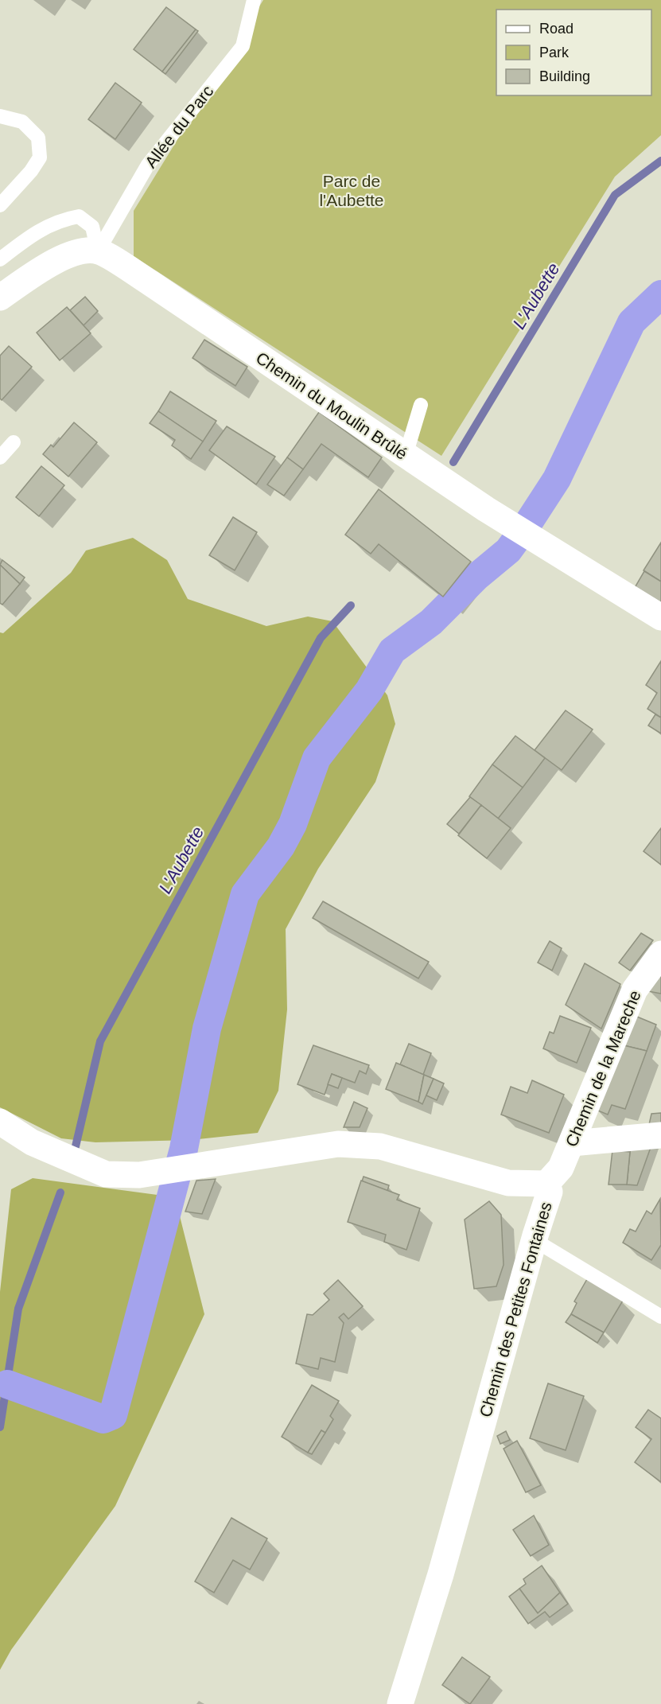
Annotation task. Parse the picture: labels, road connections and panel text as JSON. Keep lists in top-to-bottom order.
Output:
{
  "streets": {
    "street": ["Chemin du Moulin Brûlé", "Chemin de la Mareche", "Chemin des Petites Fontaines"],
    "lane": ["Allée du Parc"]
  },
  "crossings": [
    ["Allée du Parc", "Chemin du Moulin Brûlé"],
    ["Chemin de la Mareche", "Chemin des Petites Fontaines"]
  ],
  "water": ["L'Aubette"],
  "parks": ["Parc de l'Aubette"],
  "legend": ["Road", "Park", "Building"]
}
